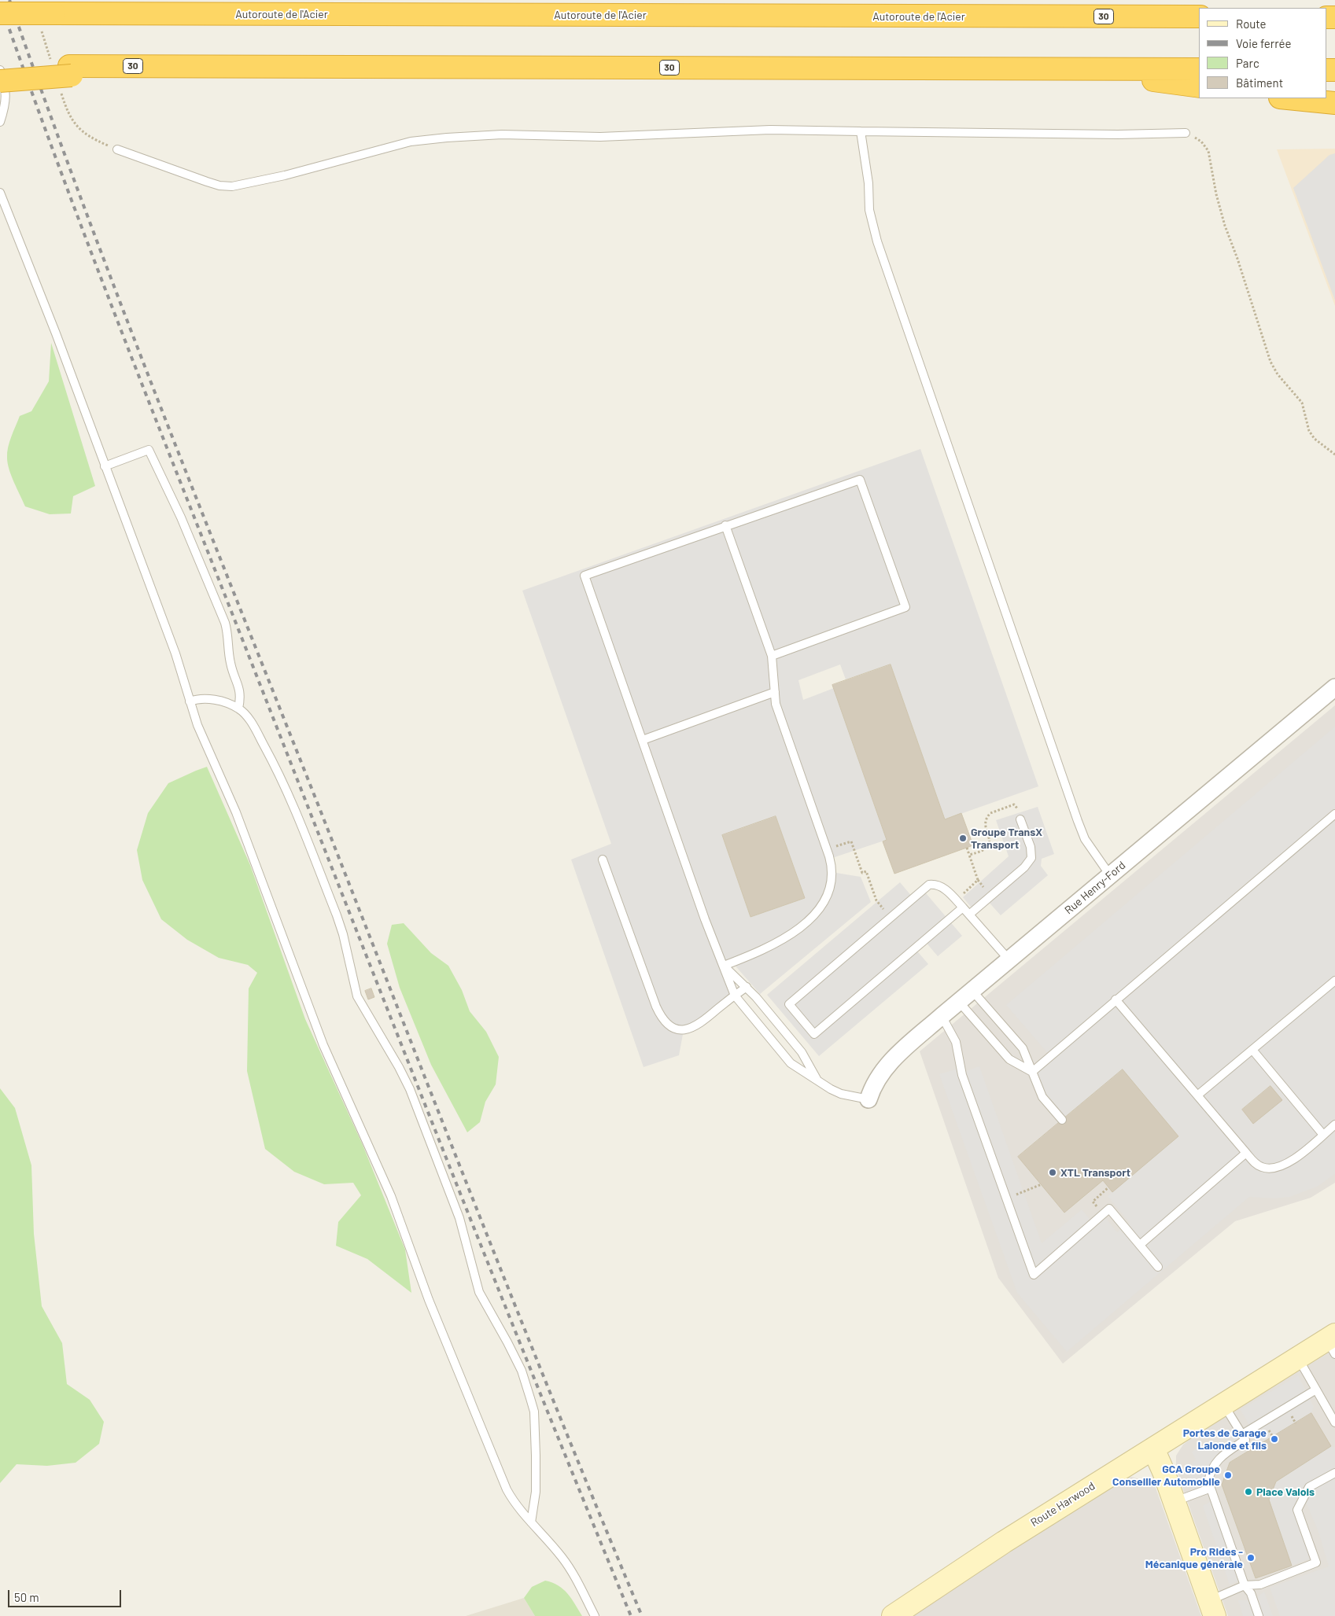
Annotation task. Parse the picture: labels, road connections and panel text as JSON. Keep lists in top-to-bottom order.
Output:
{
  "streets": {
    "highway": ["Autoroute de l'Acier", "30"],
    "main road": ["Route Harwood"],
    "street": ["Rue Henry-Ford"]
  },
  "places": [
    "Groupe TransX Transport",
    "XTL Transport",
    "Portes de Garage Lalonde et fils",
    "GCA Groupe Conseiller Automobile",
    "Place Valois",
    "Pro Rides - Mécanique générale"
  ],
  "legend": [
    "Route",
    "Voie ferrée",
    "Parc",
    "Bâtiment"
  ],
  "scale_bar": "50 m"
}
